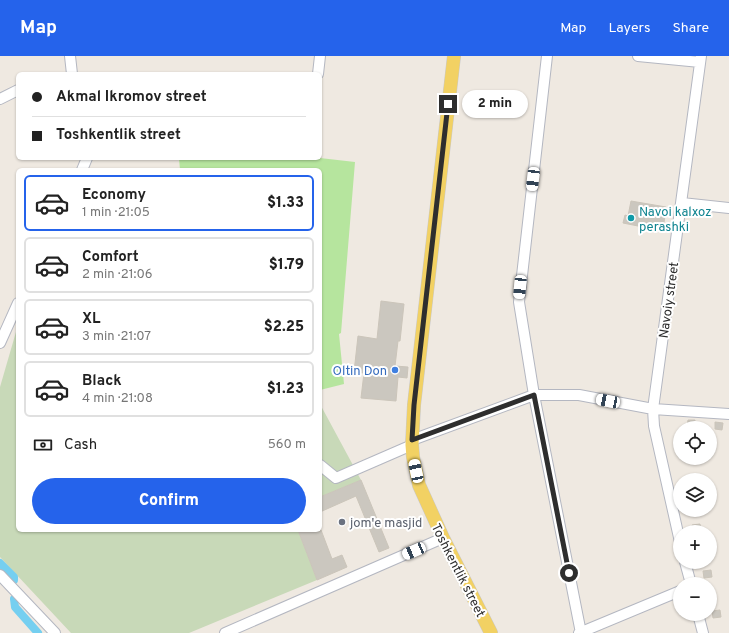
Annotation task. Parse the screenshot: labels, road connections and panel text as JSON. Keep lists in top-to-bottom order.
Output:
{
  "streets": {
    "main road": ["Toshkentlik street"],
    "street": ["Navoiy street"]
  },
  "places": ["Navoi kalxoz perashki", "Oltin Don", "jom'e masjid"],
  "page": {
    "header": "Map",
    "nav": ["Map", "Layers", "Share"],
    "banner": ["Akmal Ikromov street", "Toshkentlik street"],
    "bubble": "2 min",
    "list": [
      {
        "name": "Economy",
        "note": "1 min · 21:05",
        "value": "$1.33"
      },
      {
        "name": "Comfort",
        "note": "2 min · 21:06",
        "value": "$1.79"
      },
      {
        "name": "XL",
        "note": "3 min · 21:07",
        "value": "$2.25"
      },
      {
        "name": "Black",
        "note": "4 min · 21:08",
        "value": "$1.23"
      }
    ],
    "map_buttons": ["+", "−"],
    "pay": ["Cash", "560 m"],
    "buttons": "Confirm"
  }
}
